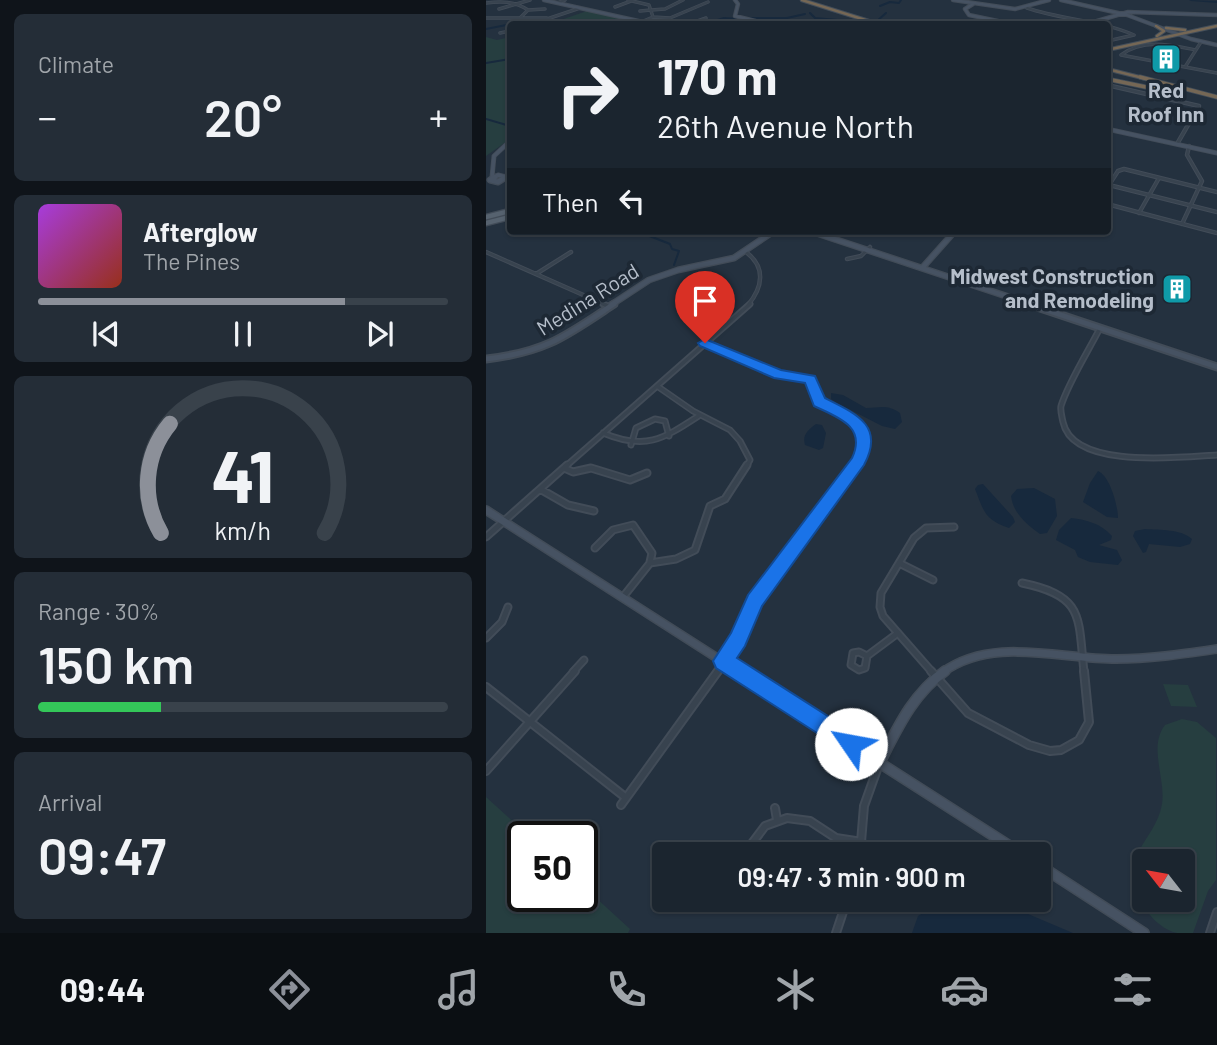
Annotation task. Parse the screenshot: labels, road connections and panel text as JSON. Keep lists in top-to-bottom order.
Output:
{
  "streets": {
    "street": ["Medina Road"]
  },
  "places": {
    "building": ["Red Roof Inn", "Midwest Construction and Remodeling"]
  },
  "north": "top left",
  "page": {
    "tile": [
      "Climate",
      ["Range · 30%", "150 km"],
      ["Arrival", "09:47"]
    ],
    "turn": ["170 m", "26th Avenue North"],
    "heat": ["−", "20°", "+"],
    "then": "Then",
    "song": ["Afterglow", "The Pines"],
    "limit": "50",
    "trip": "09:47 · 3 min · 900 m",
    "tabs": "09:44",
    "gauge": ["41", "km/h"]
  }
}
